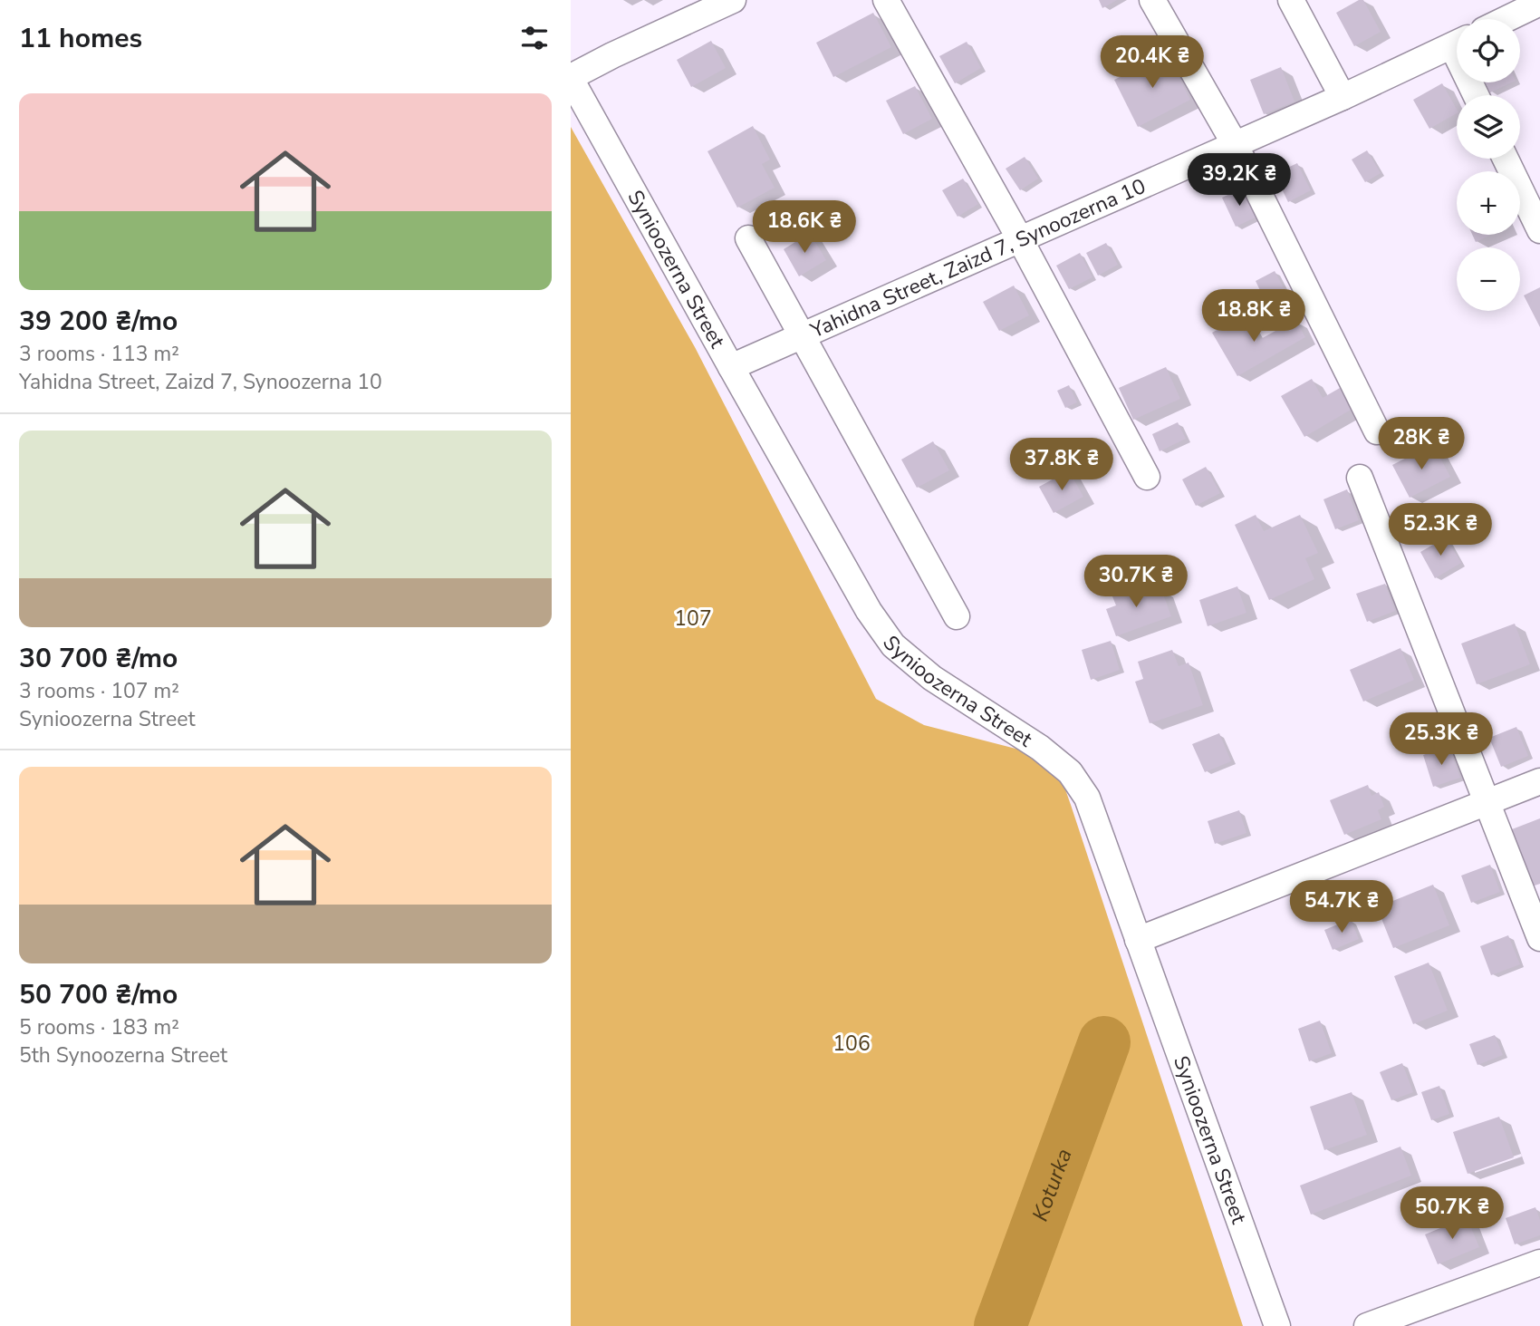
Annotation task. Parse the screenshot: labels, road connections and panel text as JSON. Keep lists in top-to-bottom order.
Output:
{
  "streets": {
    "street": ["Yahidna Street, Zaizd 7, Synoozerna 10", "Synioozerna Street"]
  },
  "crossings": [
    ["Yahidna Street, Zaizd 7, Synoozerna 10", "Synioozerna Street"]
  ],
  "water": ["Koturka"],
  "parks": ["107", "106"],
  "page": {
    "heading": "11 homes",
    "map_buttons": ["+", "−"],
    "price": [
      "20.4K ₴",
      "39.2K ₴",
      "18.6K ₴",
      "18.8K ₴",
      "28K ₴",
      "37.8K ₴",
      "52.3K ₴",
      "30.7K ₴",
      "25.3K ₴",
      "54.7K ₴",
      "50.7K ₴"
    ],
    "list": [
      {
        "name": "39 200 ₴/mo",
        "note": "3 rooms · 113 m² · Yahidna Street, Zaizd 7, Synoozerna 10"
      },
      {
        "name": "30 700 ₴/mo",
        "note": "3 rooms · 107 m² · Synioozerna Street"
      },
      {
        "name": "50 700 ₴/mo",
        "note": "5 rooms · 183 m² · 5th Synoozerna Street"
      }
    ]
  }
}
